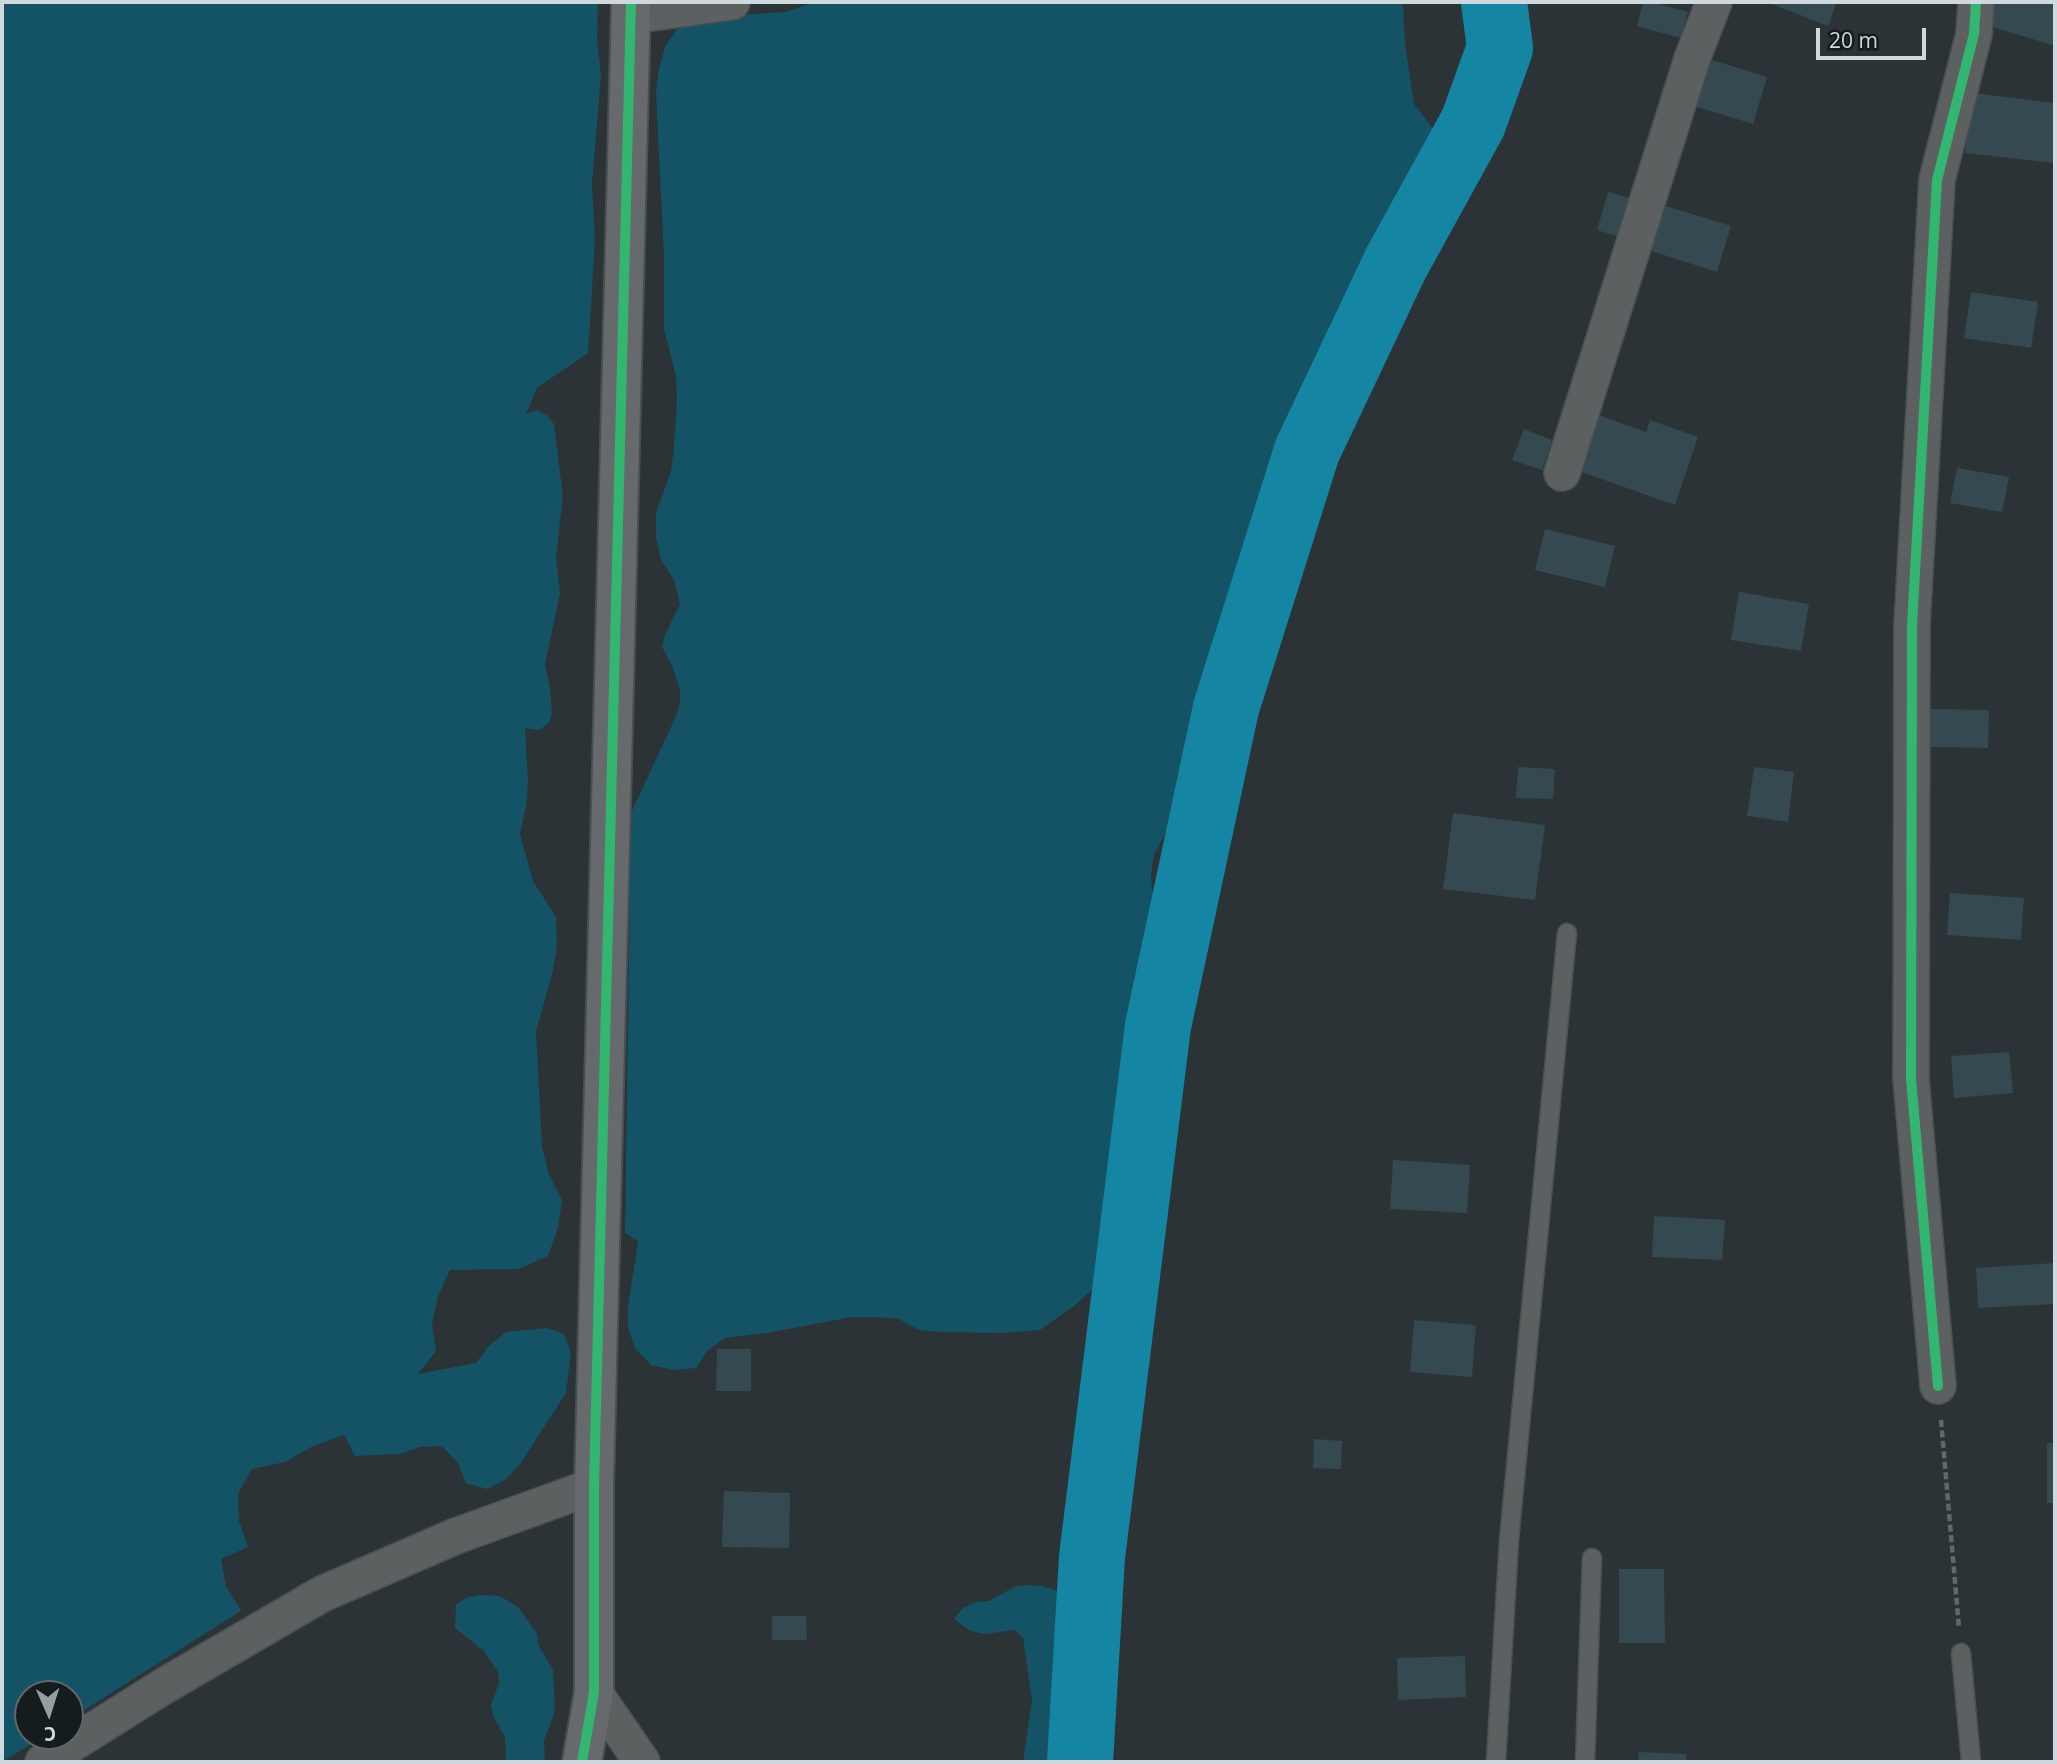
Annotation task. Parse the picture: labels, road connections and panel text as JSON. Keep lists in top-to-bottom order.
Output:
{
  "scale_bar": "20 m",
  "north": "bottom"
}
